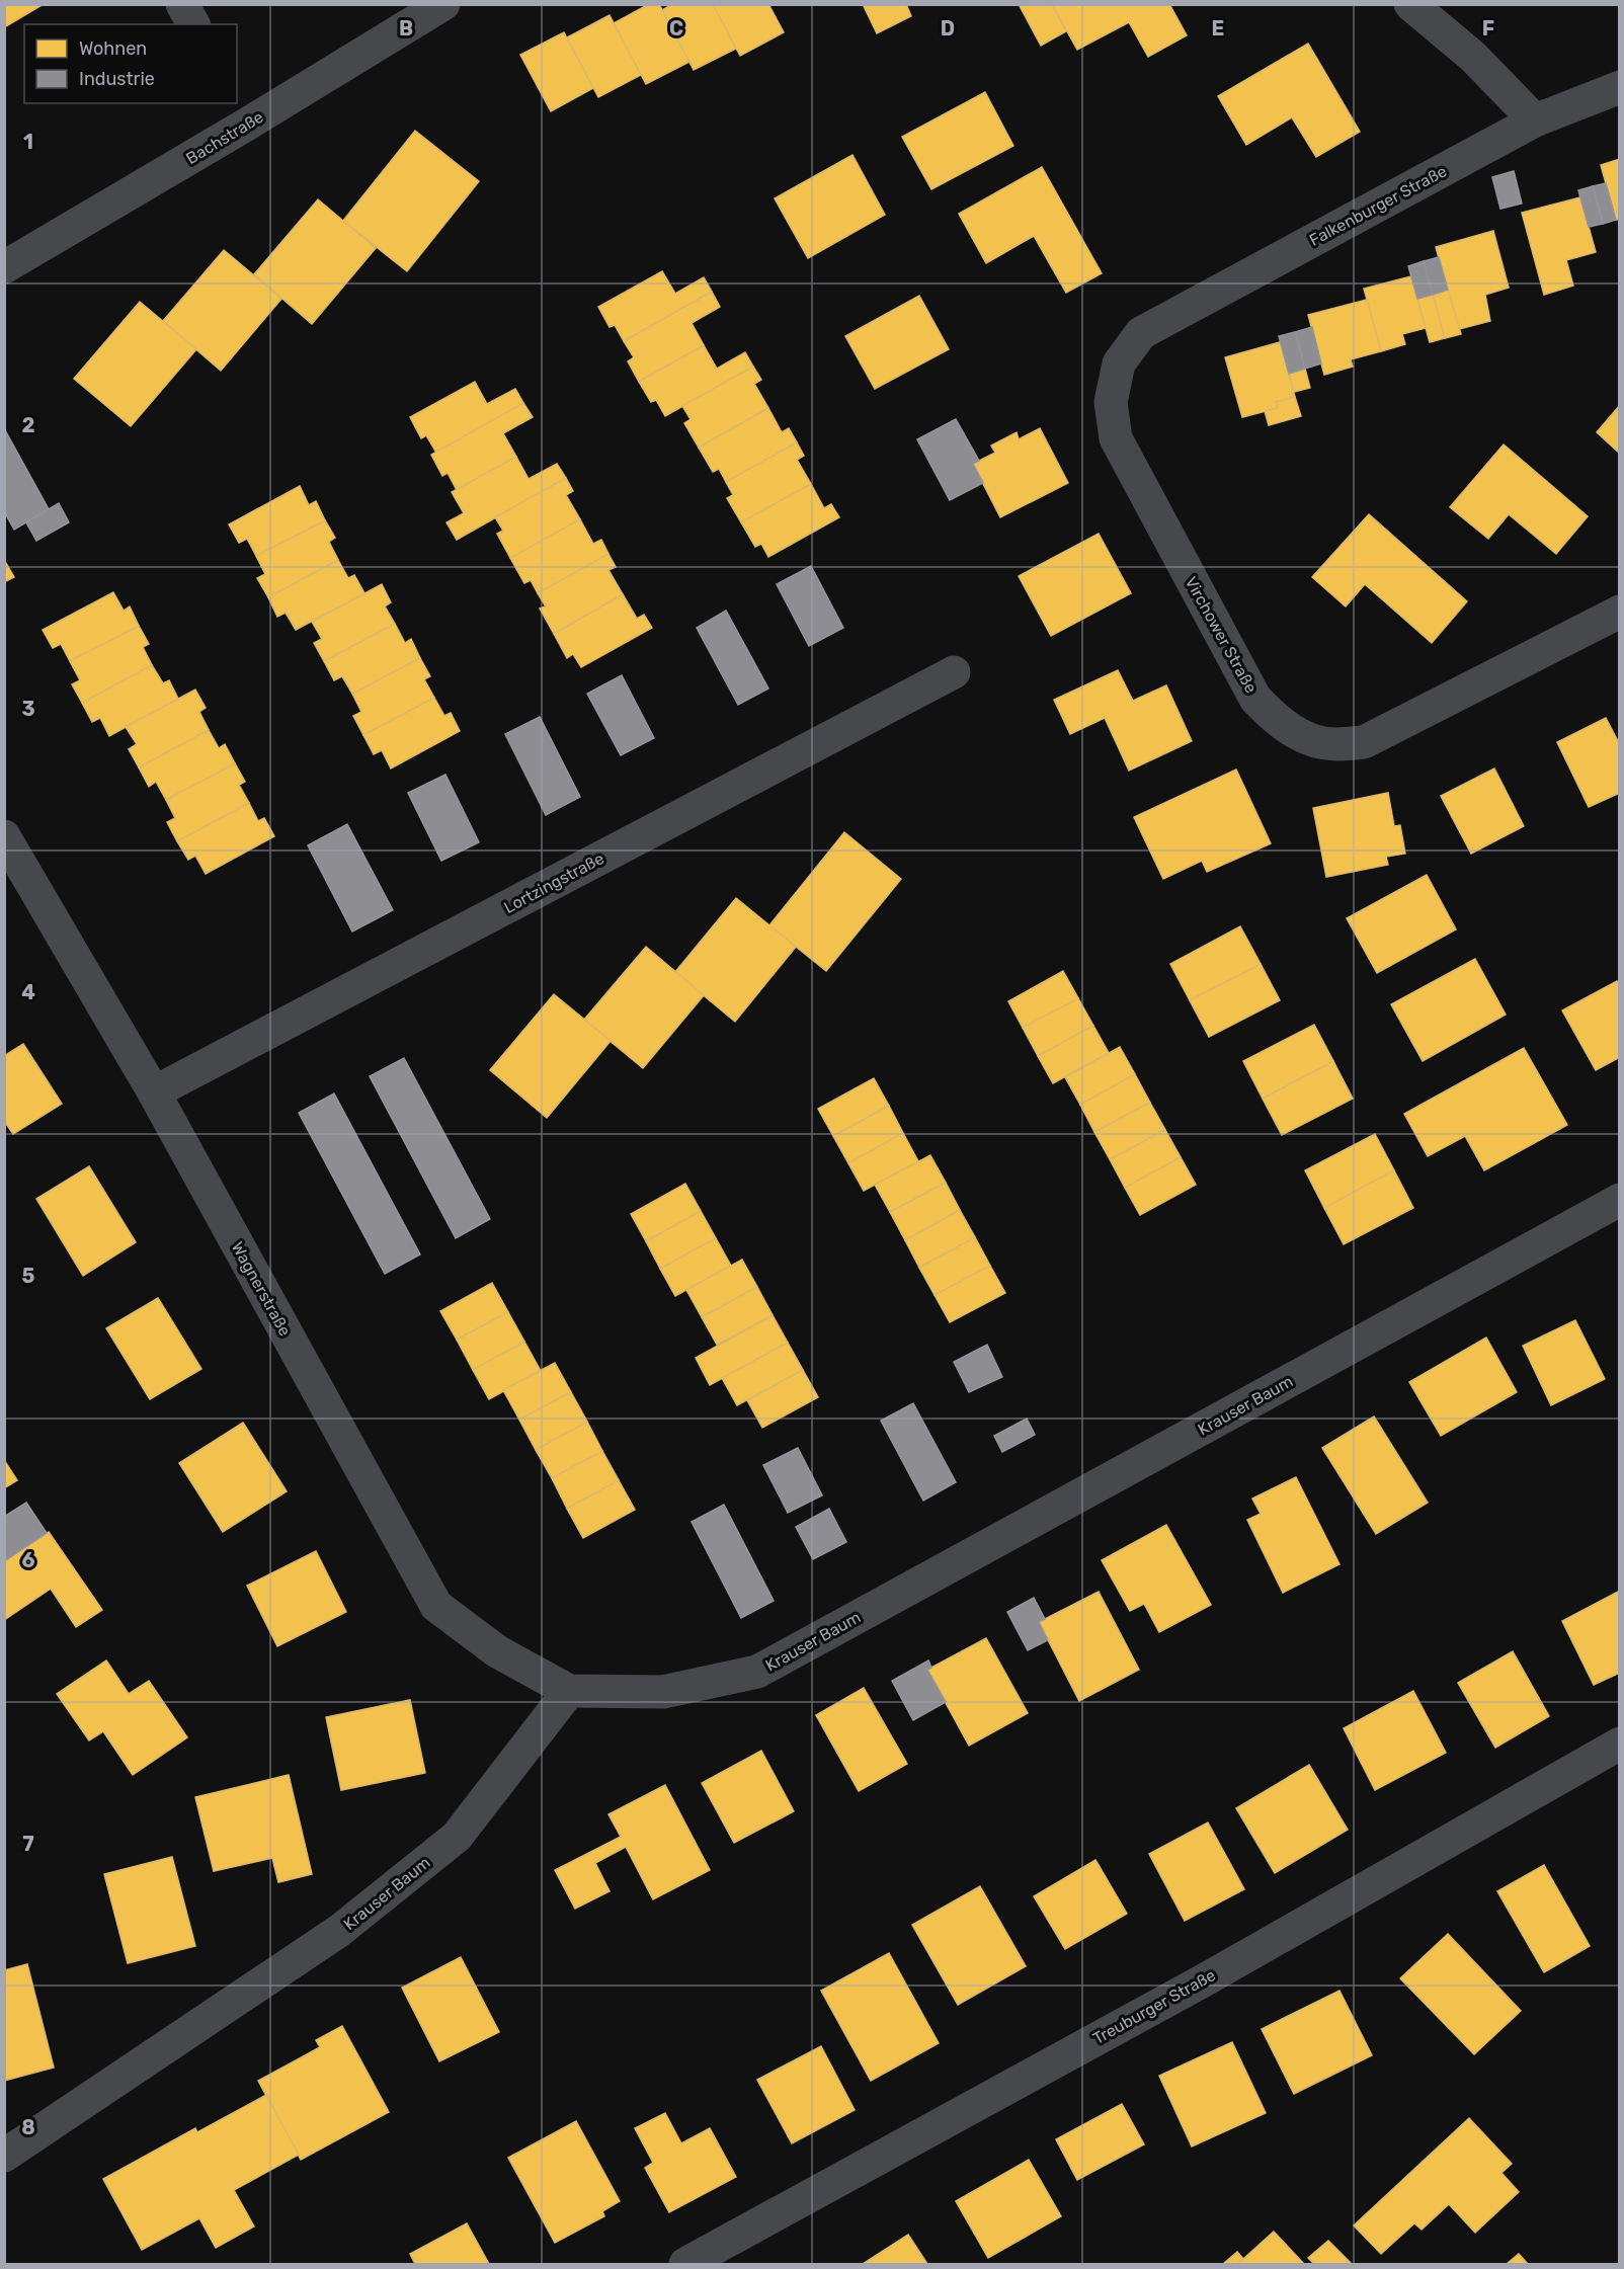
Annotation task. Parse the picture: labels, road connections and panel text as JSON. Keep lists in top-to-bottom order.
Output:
{
  "streets": {
    "street": [
      "Bachstraße",
      "Falkenburger Straße",
      "Virchower Straße",
      "Lortzingstraße",
      "Wagnerstraße",
      "Krauser Baum",
      "Treuburger Straße"
    ]
  },
  "crossings": [
    ["Falkenburger Straße", "Virchower Straße"],
    ["Lortzingstraße", "Wagnerstraße"],
    ["Wagnerstraße", "Krauser Baum"]
  ],
  "legend": ["Wohnen", "Industrie"],
  "grid": {
    "columns": [
      "B",
      "C",
      "D",
      "E",
      "F"
    ],
    "rows": [
      "1",
      "2",
      "3",
      "4",
      "5",
      "6",
      "7",
      "8"
    ]
  }
}
